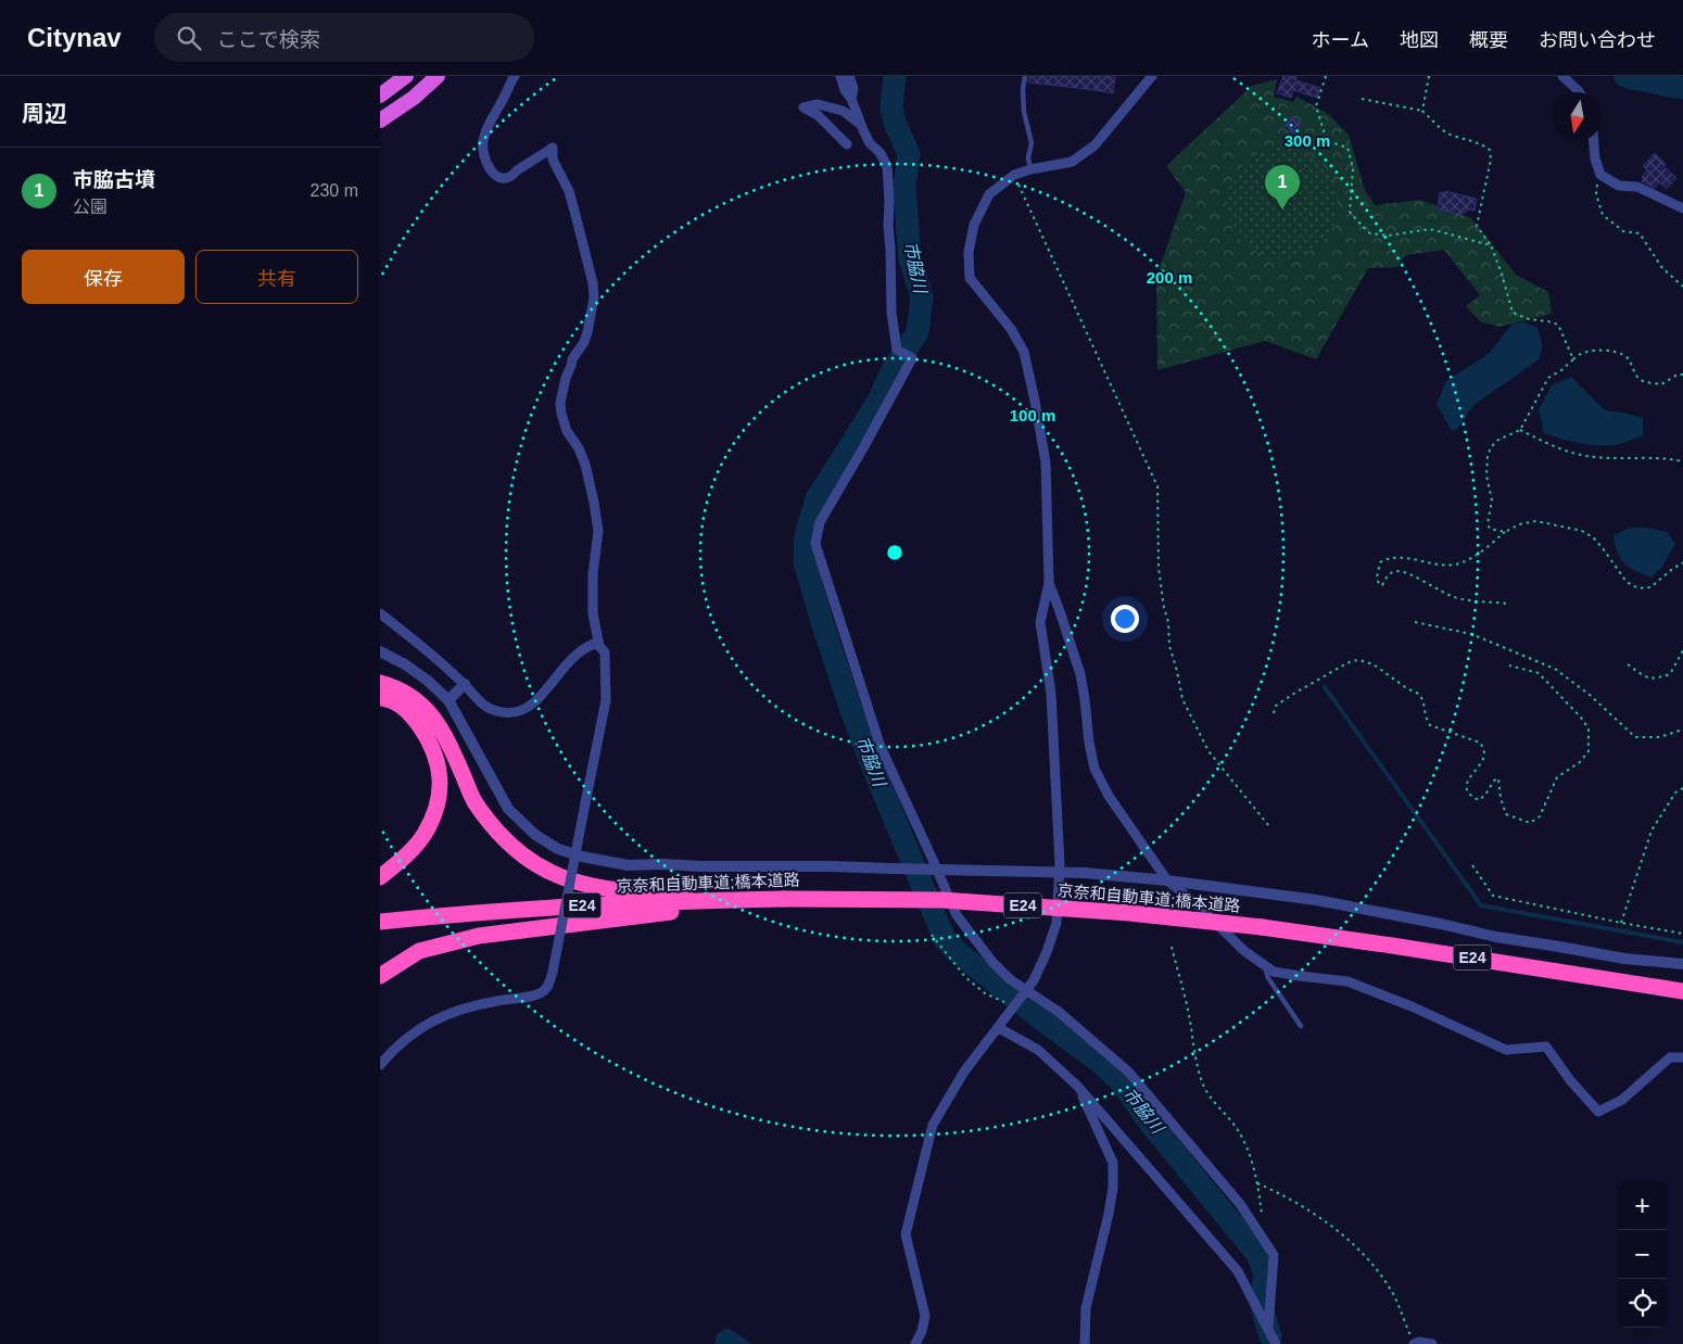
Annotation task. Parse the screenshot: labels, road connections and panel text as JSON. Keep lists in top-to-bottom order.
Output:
{
  "streets": {
    "highway": ["京奈和自動車道;橋本道路", "E24"]
  },
  "water": ["市脇川"],
  "north": "bottom",
  "page": {
    "header": "Citynav",
    "search": "ここで検索",
    "nav": [
      "ホーム",
      "地図",
      "概要",
      "お問い合わせ"
    ],
    "heading": "周辺",
    "list": [
      {
        "mark": "1",
        "name": "市脇古墳",
        "note": "公園",
        "value": "230 m"
      }
    ],
    "pins": "1",
    "buttons": ["保存", "共有"],
    "map_buttons": ["+", "−"]
  },
  "rings": ["300 m", "200 m", "100 m"]
}
